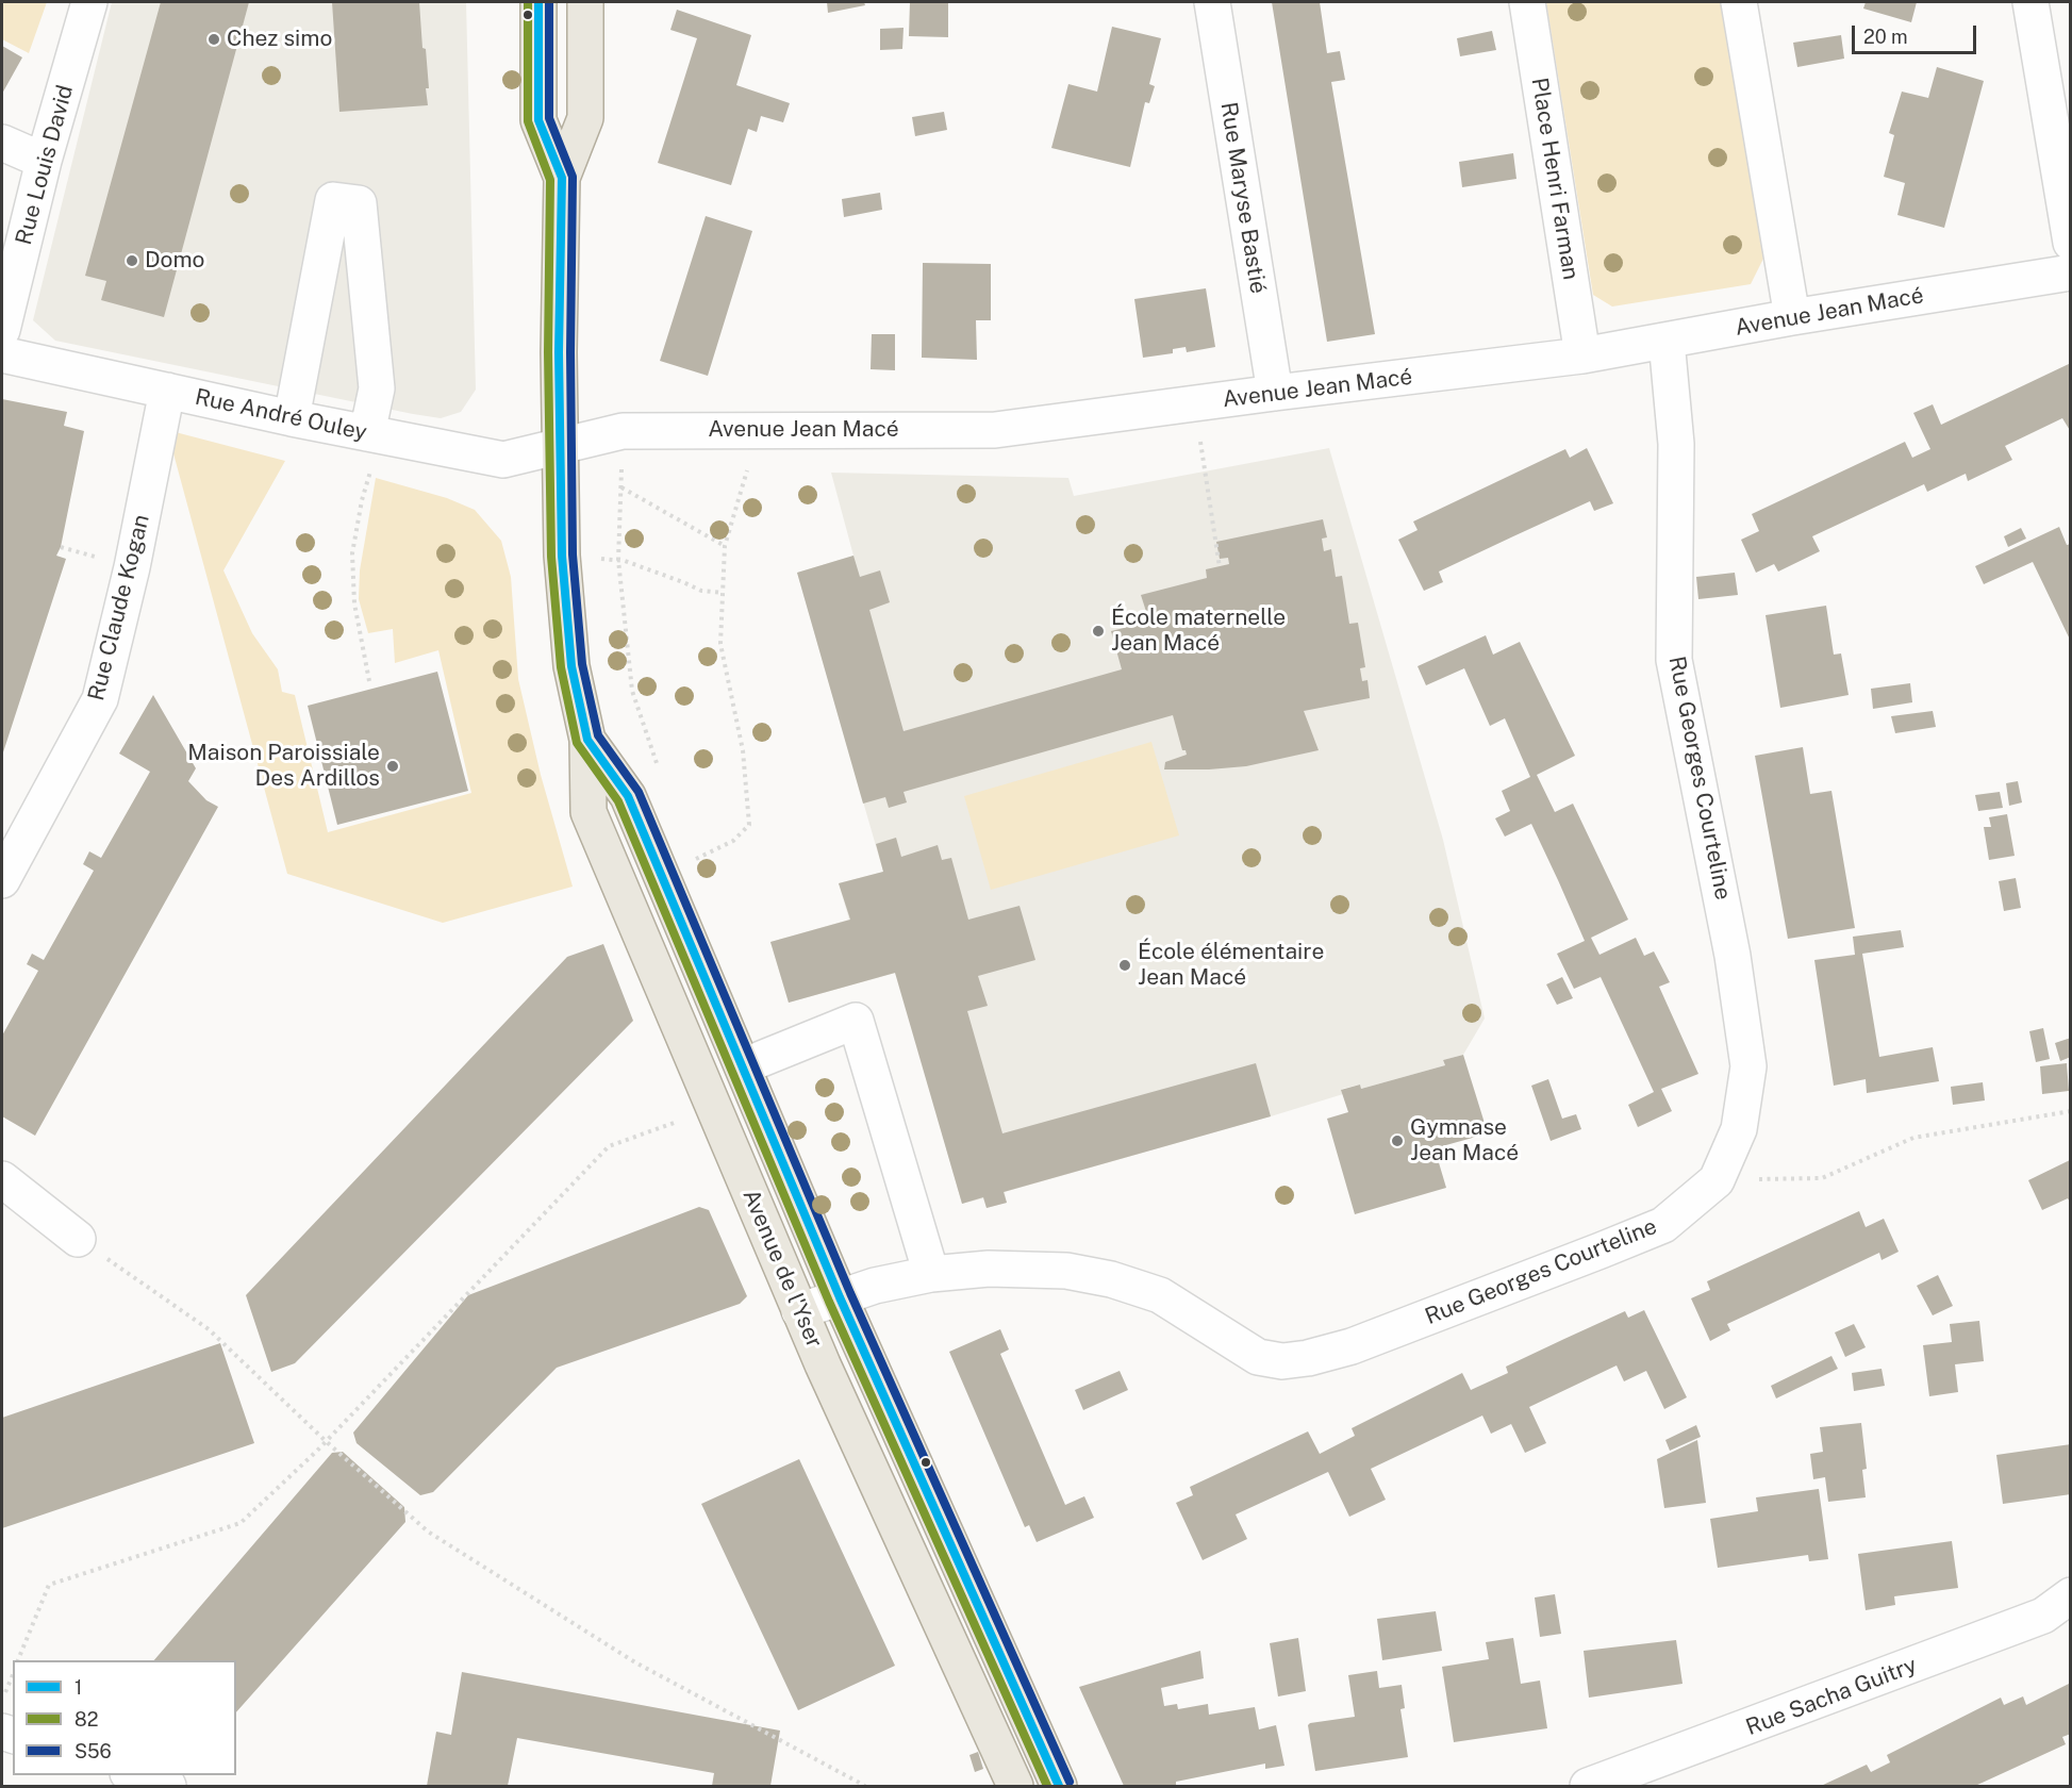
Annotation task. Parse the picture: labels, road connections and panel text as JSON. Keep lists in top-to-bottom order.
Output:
{
  "streets": {
    "main road": ["Avenue de l'Yser"],
    "street": [
      "Rue Louis David",
      "Place Henri Farman",
      "Rue Maryse Bastié",
      "Avenue Jean Macé",
      "Rue André Ouley",
      "Rue Claude Kogan",
      "Rue Georges Courteline",
      "Rue Sacha Guitry"
    ]
  },
  "crossings": [
    ["Place Henri Farman", "Avenue Jean Macé"],
    ["Rue Maryse Bastié", "Avenue Jean Macé"],
    ["Avenue Jean Macé", "Rue André Ouley"],
    ["Avenue Jean Macé", "Rue Georges Courteline"],
    ["Avenue Jean Macé", "Avenue de l'Yser"],
    ["Rue André Ouley", "Rue Claude Kogan"],
    ["Rue André Ouley", "Avenue de l'Yser"],
    ["Rue Georges Courteline", "Avenue de l'Yser"]
  ],
  "places": [
    "Chez simo",
    "Domo",
    "École maternelle Jean Macé",
    "Maison Paroissiale Des Ardillos",
    "École élémentaire Jean Macé",
    "Gymnase Jean Macé"
  ],
  "lines": ["transit line 1", "transit line 82", "transit line S56"],
  "legend": ["1", "82", "S56"],
  "scale_bar": "20 m"
}
